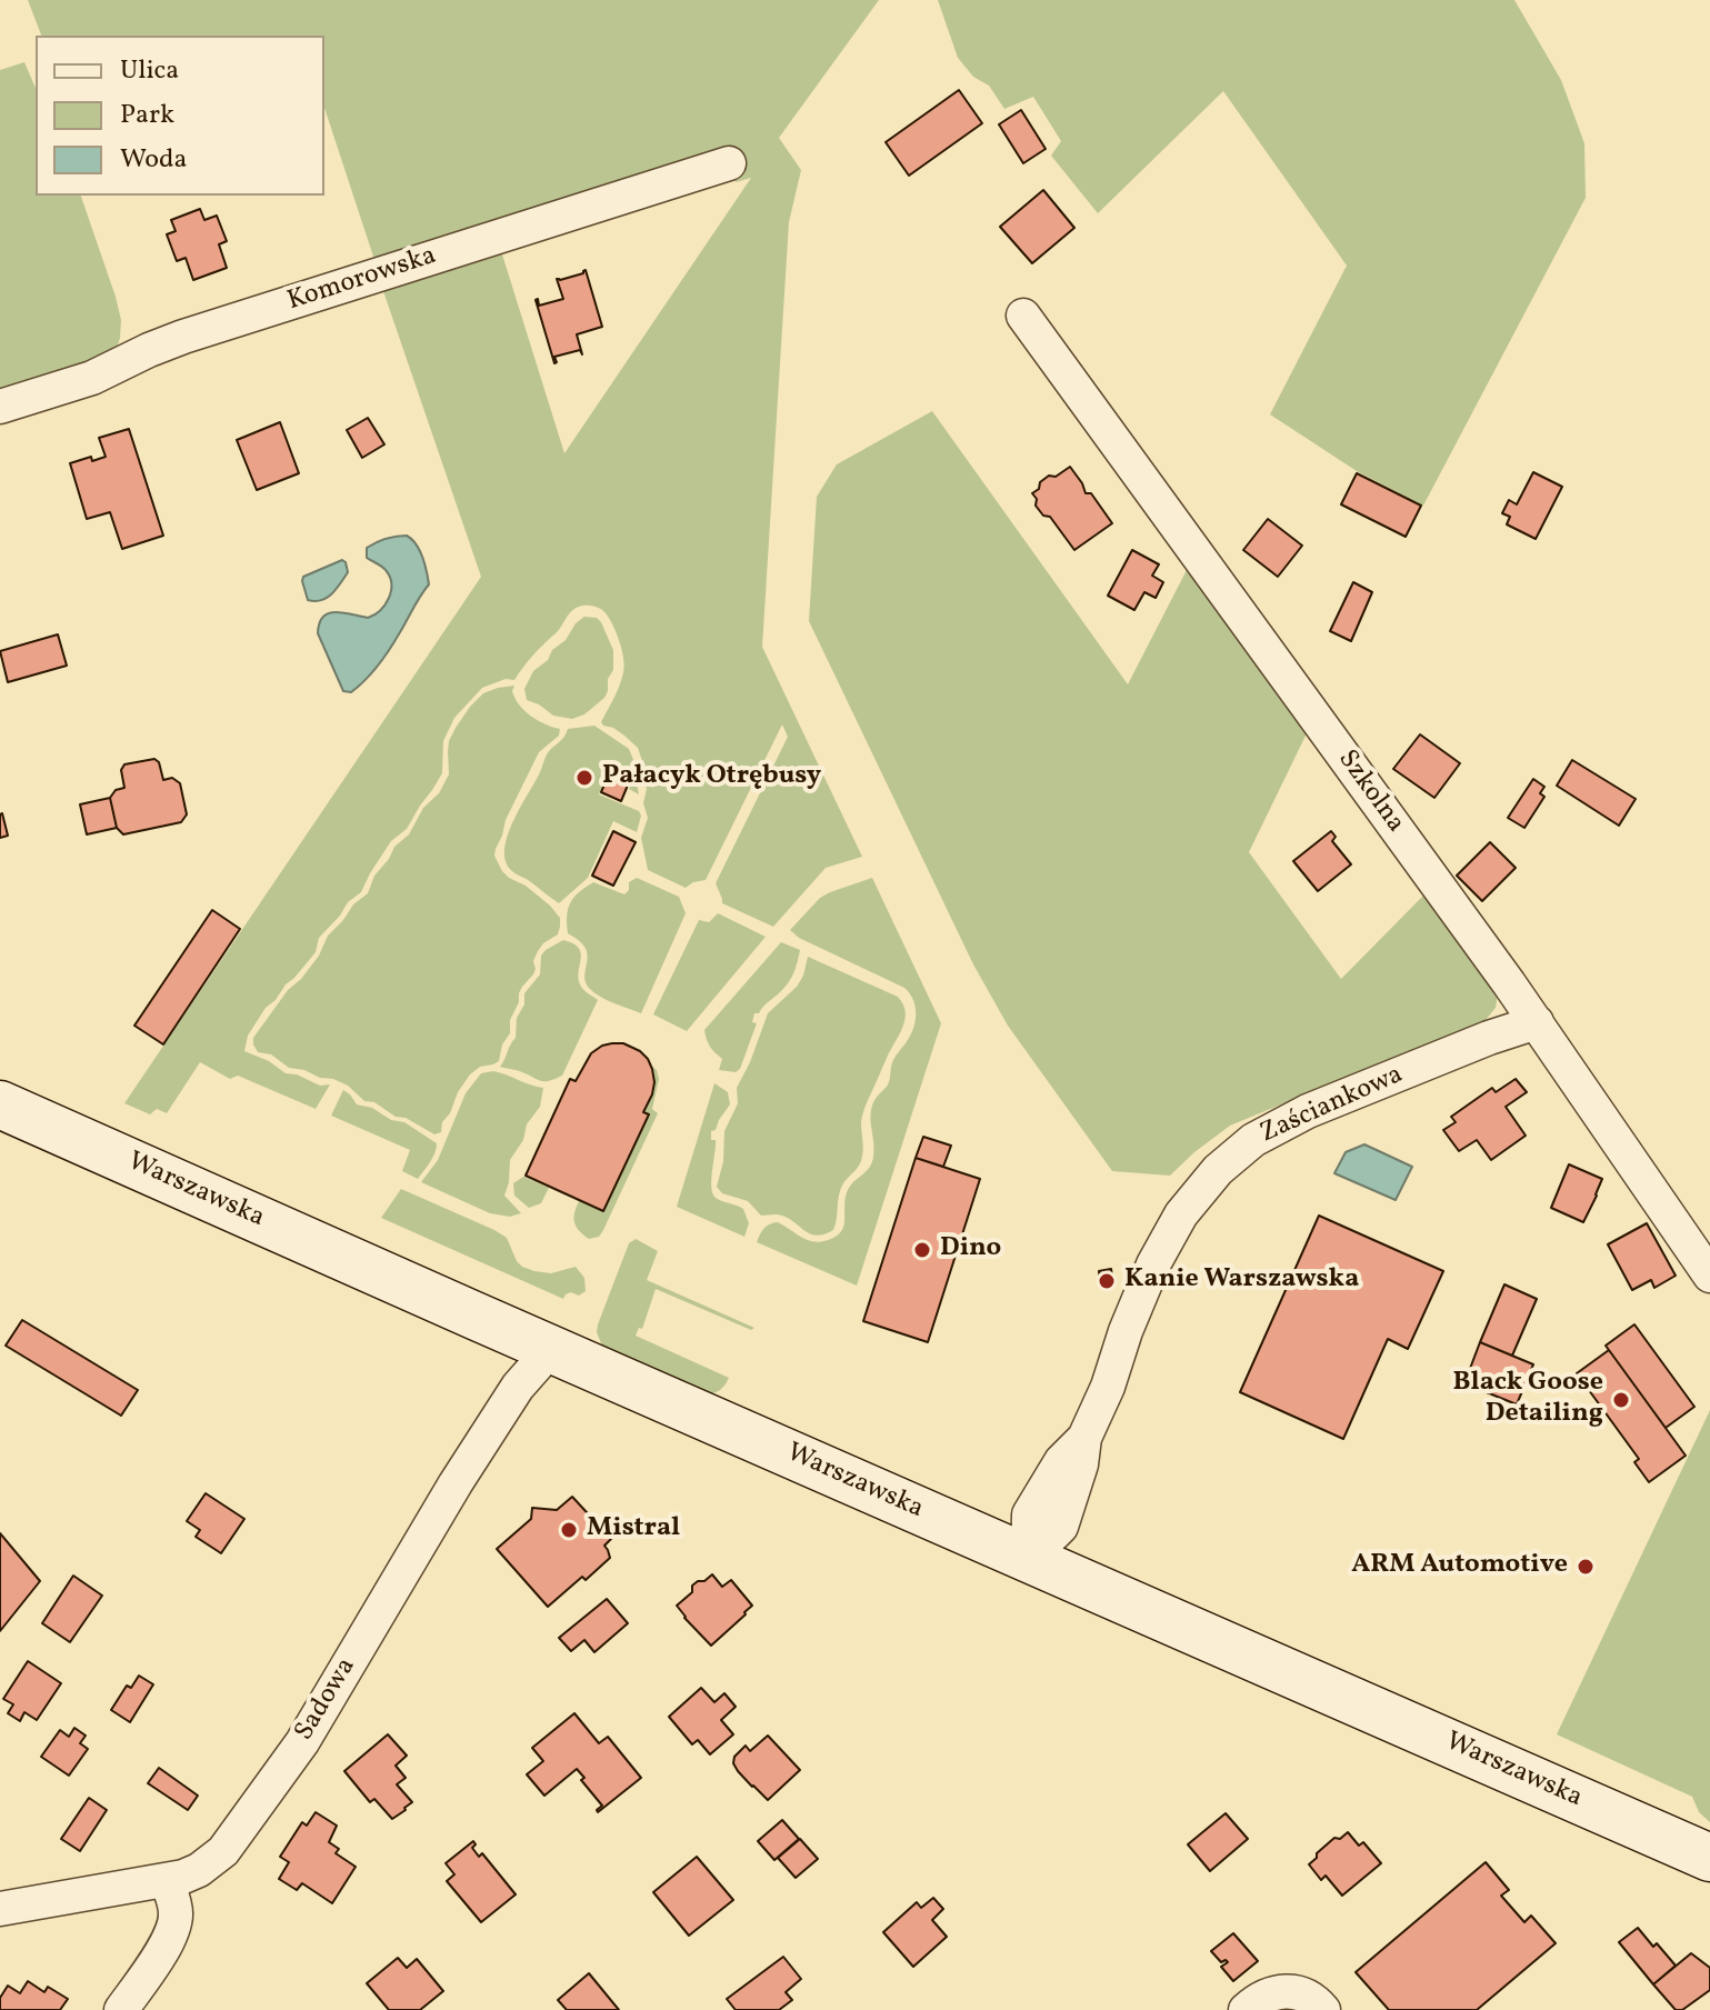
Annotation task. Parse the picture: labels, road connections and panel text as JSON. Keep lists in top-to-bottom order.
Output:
{
  "streets": {
    "main road": ["Warszawska"],
    "street": [
      "Komorowska",
      "Szkolna",
      "Zaściankowa",
      "Sadowa"
    ]
  },
  "crossings": [
    ["Szkolna", "Zaściankowa"],
    ["Zaściankowa", "Warszawska"],
    ["Warszawska", "Sadowa"]
  ],
  "places": [
    "Pałacyk Otrębusy",
    "Dino",
    "Kanie Warszawska",
    "Black Goose Detailing",
    "Mistral",
    "ARM Automotive"
  ],
  "legend": ["Ulica", "Park", "Woda"]
}
